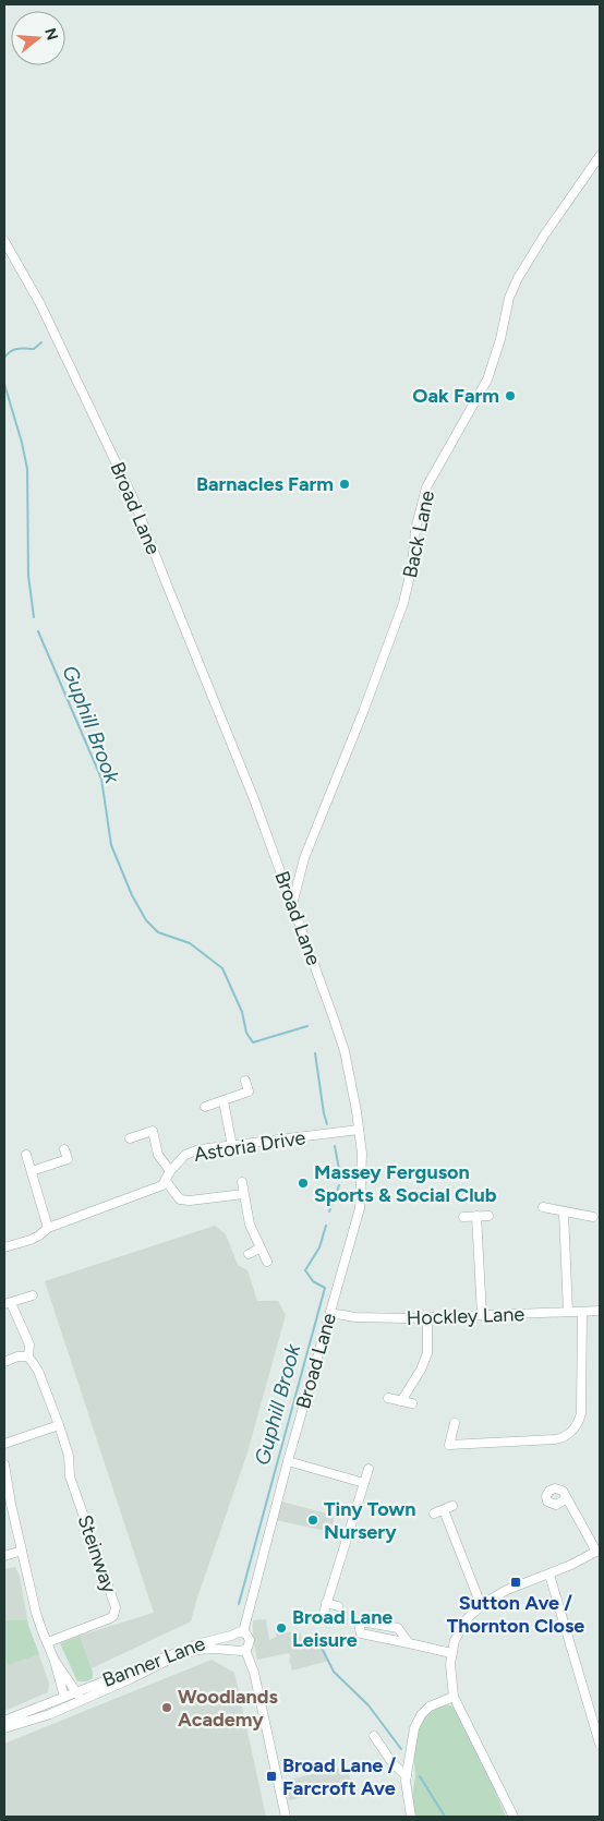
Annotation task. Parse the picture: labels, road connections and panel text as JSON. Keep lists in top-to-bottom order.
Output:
{
  "streets": {
    "street": [
      "Broad Lane",
      "Back Lane",
      "Astoria Drive",
      "Hockley Lane",
      "Steinway",
      "Banner Lane"
    ]
  },
  "crossings": [
    ["Broad Lane", "Back Lane"],
    ["Broad Lane", "Astoria Drive"],
    ["Broad Lane", "Hockley Lane"],
    ["Broad Lane", "Banner Lane"]
  ],
  "water": ["Guphill Brook"],
  "places": {
    "other": [
      "Oak Farm",
      "Barnacles Farm",
      "Massey Ferguson Sports & Social Club",
      "Tiny Town Nursery",
      "Broad Lane Leisure",
      "Woodlands Academy"
    ],
    "transit": ["Sutton Ave / Thornton Close", "Broad Lane / Farcroft Ave"]
  },
  "north": "right"
}
